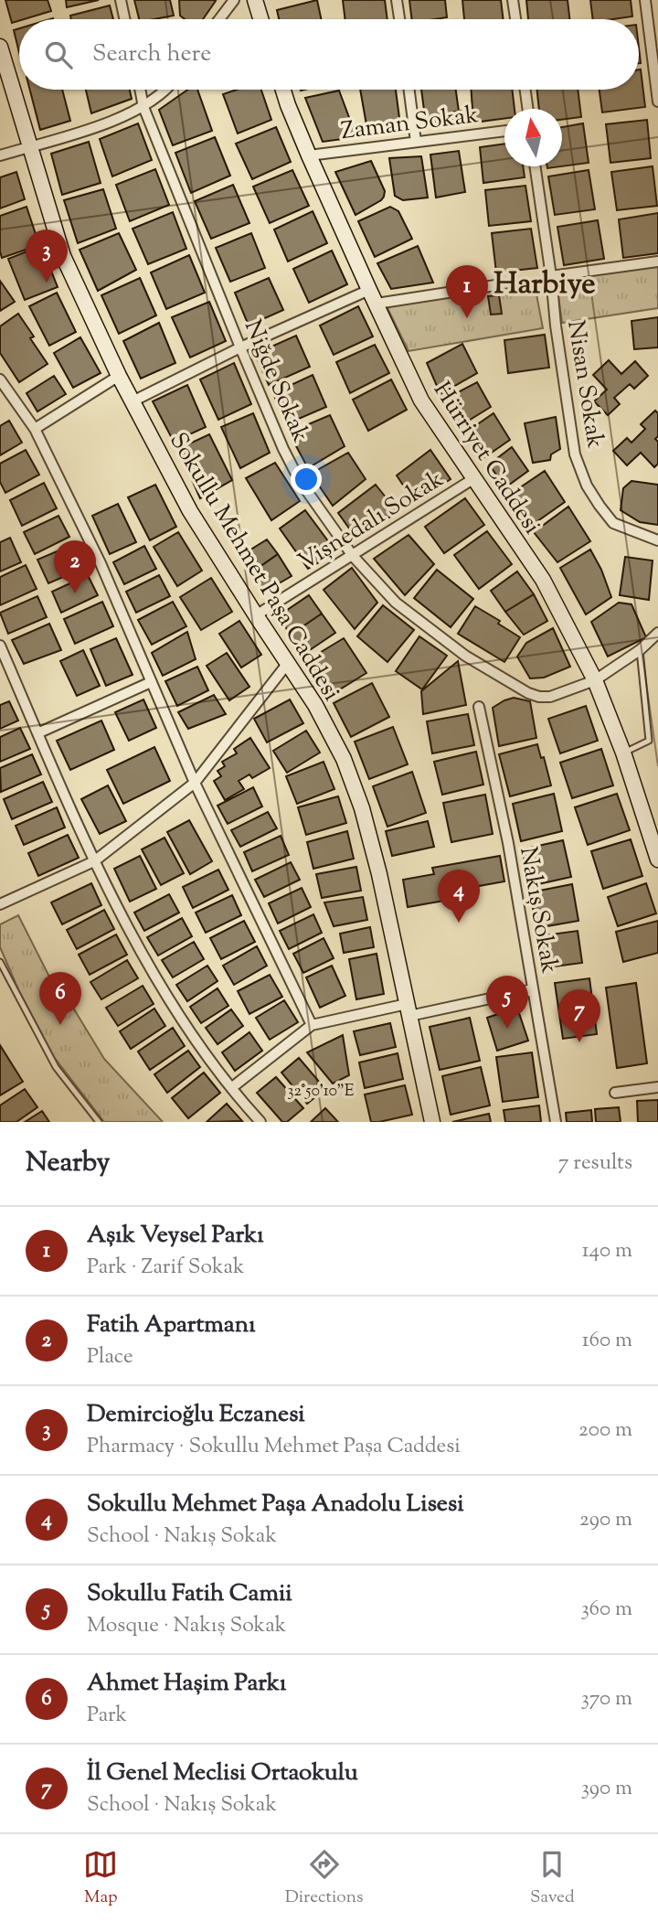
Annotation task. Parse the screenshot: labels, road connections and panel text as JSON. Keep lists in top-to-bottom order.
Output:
{
  "streets": {
    "main road": ["Hürriyet Caddesi", "Sokullu Mehmet Paşa Caddesi"],
    "street": [
      "Zaman Sokak",
      "Niğde Sokak",
      "Nisan Sokak",
      "Vişnedalı Sokak",
      "Nakış Sokak"
    ]
  },
  "crossings": [
    ["Zaman Sokak", "Hürriyet Caddesi"],
    ["Niğde Sokak", "Hürriyet Caddesi"],
    ["Niğde Sokak", "Vişnedalı Sokak"],
    ["Hürriyet Caddesi", "Vişnedalı Sokak"],
    ["Vişnedalı Sokak", "Sokullu Mehmet Paşa Caddesi"]
  ],
  "districts": ["Harbiye"],
  "north": "top",
  "page": {
    "search": "Search here",
    "pins": [
      "3",
      "1",
      "2",
      "4",
      "6",
      "5",
      "7"
    ],
    "heading": ["Nearby", "7 results"],
    "list": [
      {
        "mark": "1",
        "name": "Aşık Veysel Parkı",
        "note": "Park · Zarif Sokak",
        "value": "140 m"
      },
      {
        "mark": "2",
        "name": "Fatih Apartmanı",
        "note": "Place",
        "value": "160 m"
      },
      {
        "mark": "3",
        "name": "Demircioğlu Eczanesi",
        "note": "Pharmacy · Sokullu Mehmet Paşa Caddesi",
        "value": "200 m"
      },
      {
        "mark": "4",
        "name": "Sokullu Mehmet Paşa Anadolu Lisesi",
        "note": "School · Nakış Sokak",
        "value": "290 m"
      },
      {
        "mark": "5",
        "name": "Sokullu Fatih Camii",
        "note": "Mosque · Nakış Sokak",
        "value": "360 m"
      },
      {
        "mark": "6",
        "name": "Ahmet Haşim Parkı",
        "note": "Park",
        "value": "370 m"
      },
      {
        "mark": "7",
        "name": "İl Genel Meclisi Ortaokulu",
        "note": "School · Nakış Sokak",
        "value": "390 m"
      }
    ],
    "nav": ["Map", "Directions", "Saved"]
  },
  "coordinates": ["32°50'10\"E"]
}
